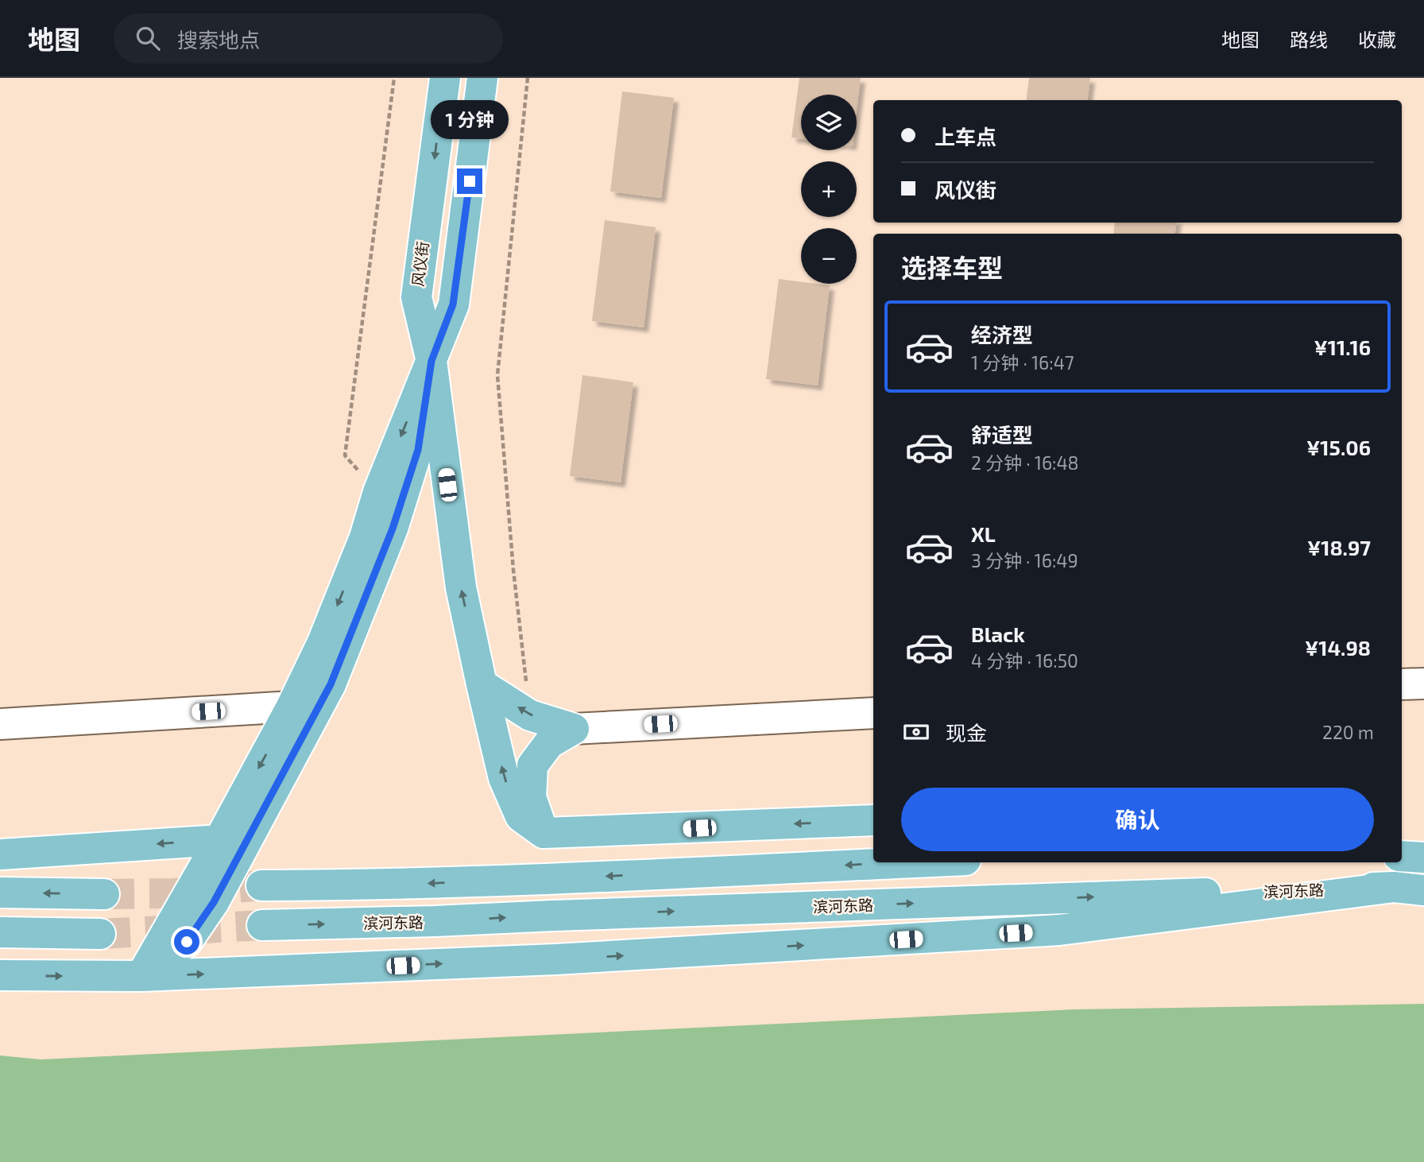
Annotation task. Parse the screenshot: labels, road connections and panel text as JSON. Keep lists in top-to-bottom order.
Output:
{
  "streets": {
    "main road": ["风仪街", "滨河东路"]
  },
  "page": {
    "header": "地图",
    "search": "搜索地点",
    "nav": ["地图", "路线", "收藏"],
    "map_buttons": ["+", "−"],
    "bubble": "1 分钟",
    "banner": ["上车点", "风仪街"],
    "heading": "选择车型",
    "list": [
      {
        "name": "经济型",
        "note": "1 分钟 · 16:47",
        "value": "¥11.16"
      },
      {
        "name": "舒适型",
        "note": "2 分钟 · 16:48",
        "value": "¥15.06"
      },
      {
        "name": "XL",
        "note": "3 分钟 · 16:49",
        "value": "¥18.97"
      },
      {
        "name": "Black",
        "note": "4 分钟 · 16:50",
        "value": "¥14.98"
      }
    ],
    "pay": ["现金", "220 m"],
    "buttons": "确认"
  }
}
